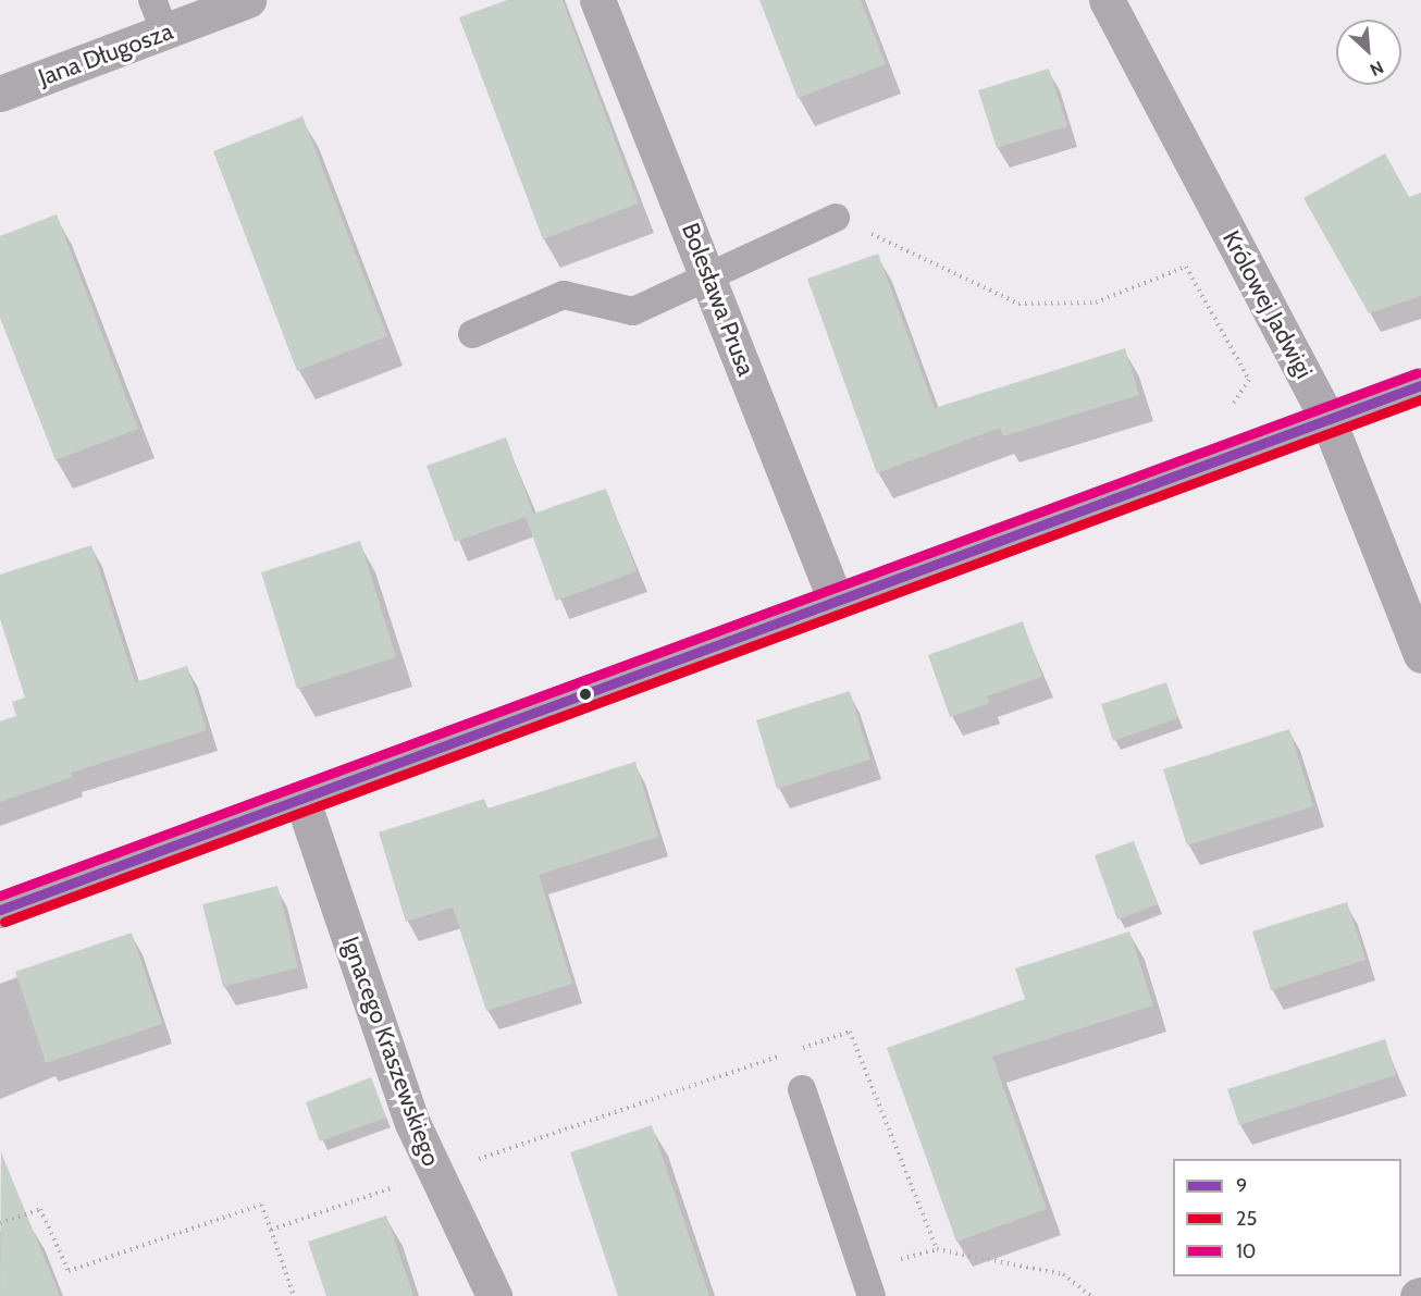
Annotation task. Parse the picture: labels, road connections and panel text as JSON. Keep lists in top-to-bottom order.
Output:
{
  "streets": {
    "street": [
      "Jana Długosza",
      "Bolesława Prusa",
      "Królowej Jadwigi",
      "Ignacego Kraszewskiego"
    ]
  },
  "lines": ["transit line 10", "transit line 9", "transit line 25"],
  "legend": ["9", "25", "10"],
  "north": "bottom right"
}
